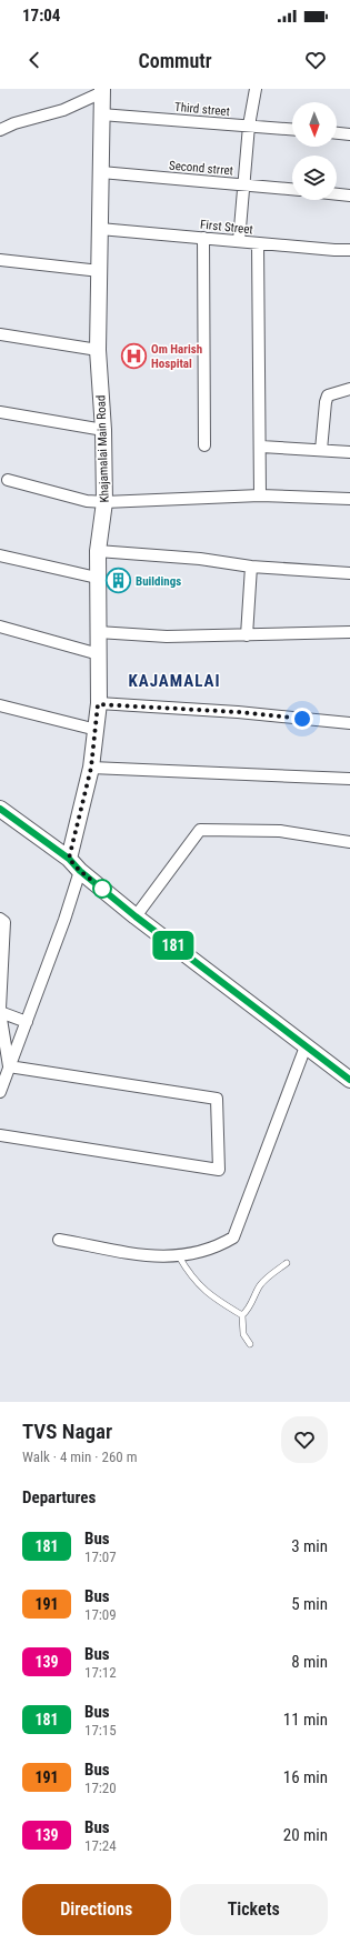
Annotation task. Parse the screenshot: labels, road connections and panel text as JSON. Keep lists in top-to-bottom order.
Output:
{
  "streets": {
    "main road": ["Khajamalai Main Road"],
    "street": ["Third street", "Second strret", "First Street"]
  },
  "crossings": [
    ["Third street", "Khajamalai Main Road"],
    ["Second strret", "Khajamalai Main Road"],
    ["First Street", "Khajamalai Main Road"]
  ],
  "districts": ["KAJAMALAI"],
  "places": {
    "hospital": ["Om Harish Hospital"],
    "building": ["Buildings"]
  },
  "lines": ["bus line 181"],
  "north": "bottom",
  "page": {
    "status": "17:04",
    "header": "Commutr",
    "on_map": "181",
    "heading": [
      ["TVS Nagar", "Walk · 4 min · 260 m"],
      "Departures"
    ],
    "list": [
      {
        "mark": "181",
        "name": "Bus",
        "note": "17:07",
        "value": "3 min"
      },
      {
        "mark": "191",
        "name": "Bus",
        "note": "17:09",
        "value": "5 min"
      },
      {
        "mark": "139",
        "name": "Bus",
        "note": "17:12",
        "value": "8 min"
      },
      {
        "mark": "181",
        "name": "Bus",
        "note": "17:15",
        "value": "11 min"
      },
      {
        "mark": "191",
        "name": "Bus",
        "note": "17:20",
        "value": "16 min"
      },
      {
        "mark": "139",
        "name": "Bus",
        "note": "17:24",
        "value": "20 min"
      }
    ],
    "buttons": ["Directions", "Tickets"]
  }
}
